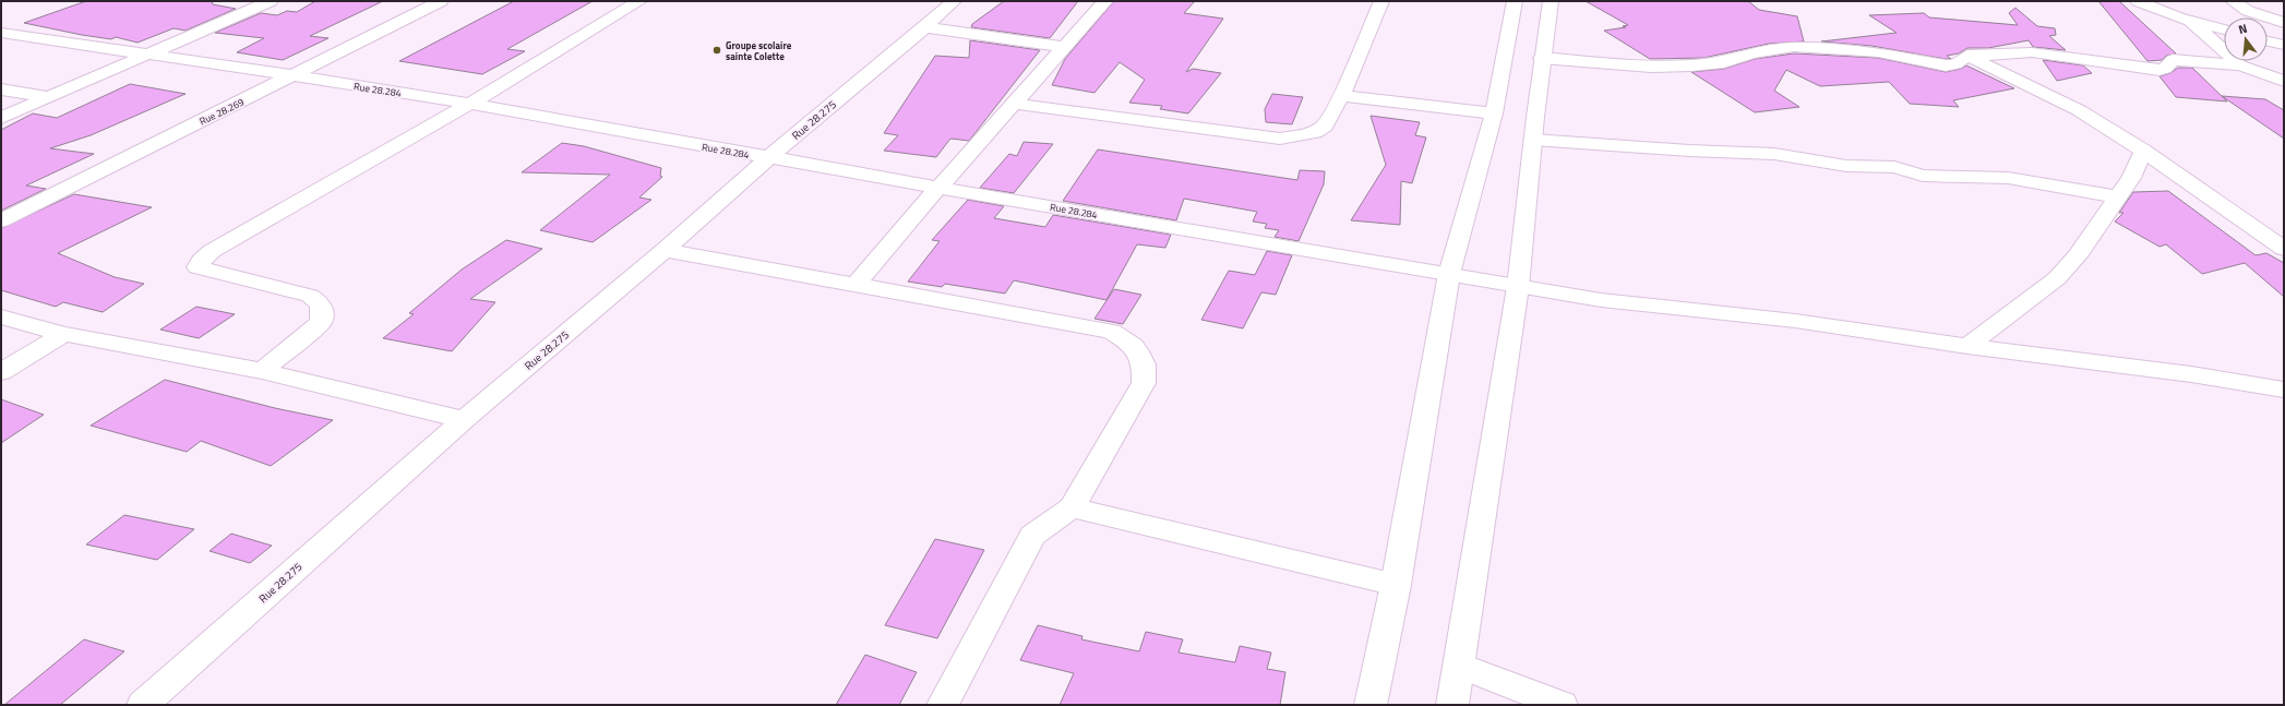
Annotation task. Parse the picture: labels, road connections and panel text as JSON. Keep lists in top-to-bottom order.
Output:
{
  "streets": {
    "street": ["Rue 28.284", "Rue 28.269", "Rue 28.275"]
  },
  "crossings": [
    ["Rue 28.284", "Rue 28.269"],
    ["Rue 28.284", "Rue 28.275"]
  ],
  "places": ["Groupe scolaire sainte Colette"],
  "north": "top"
}
